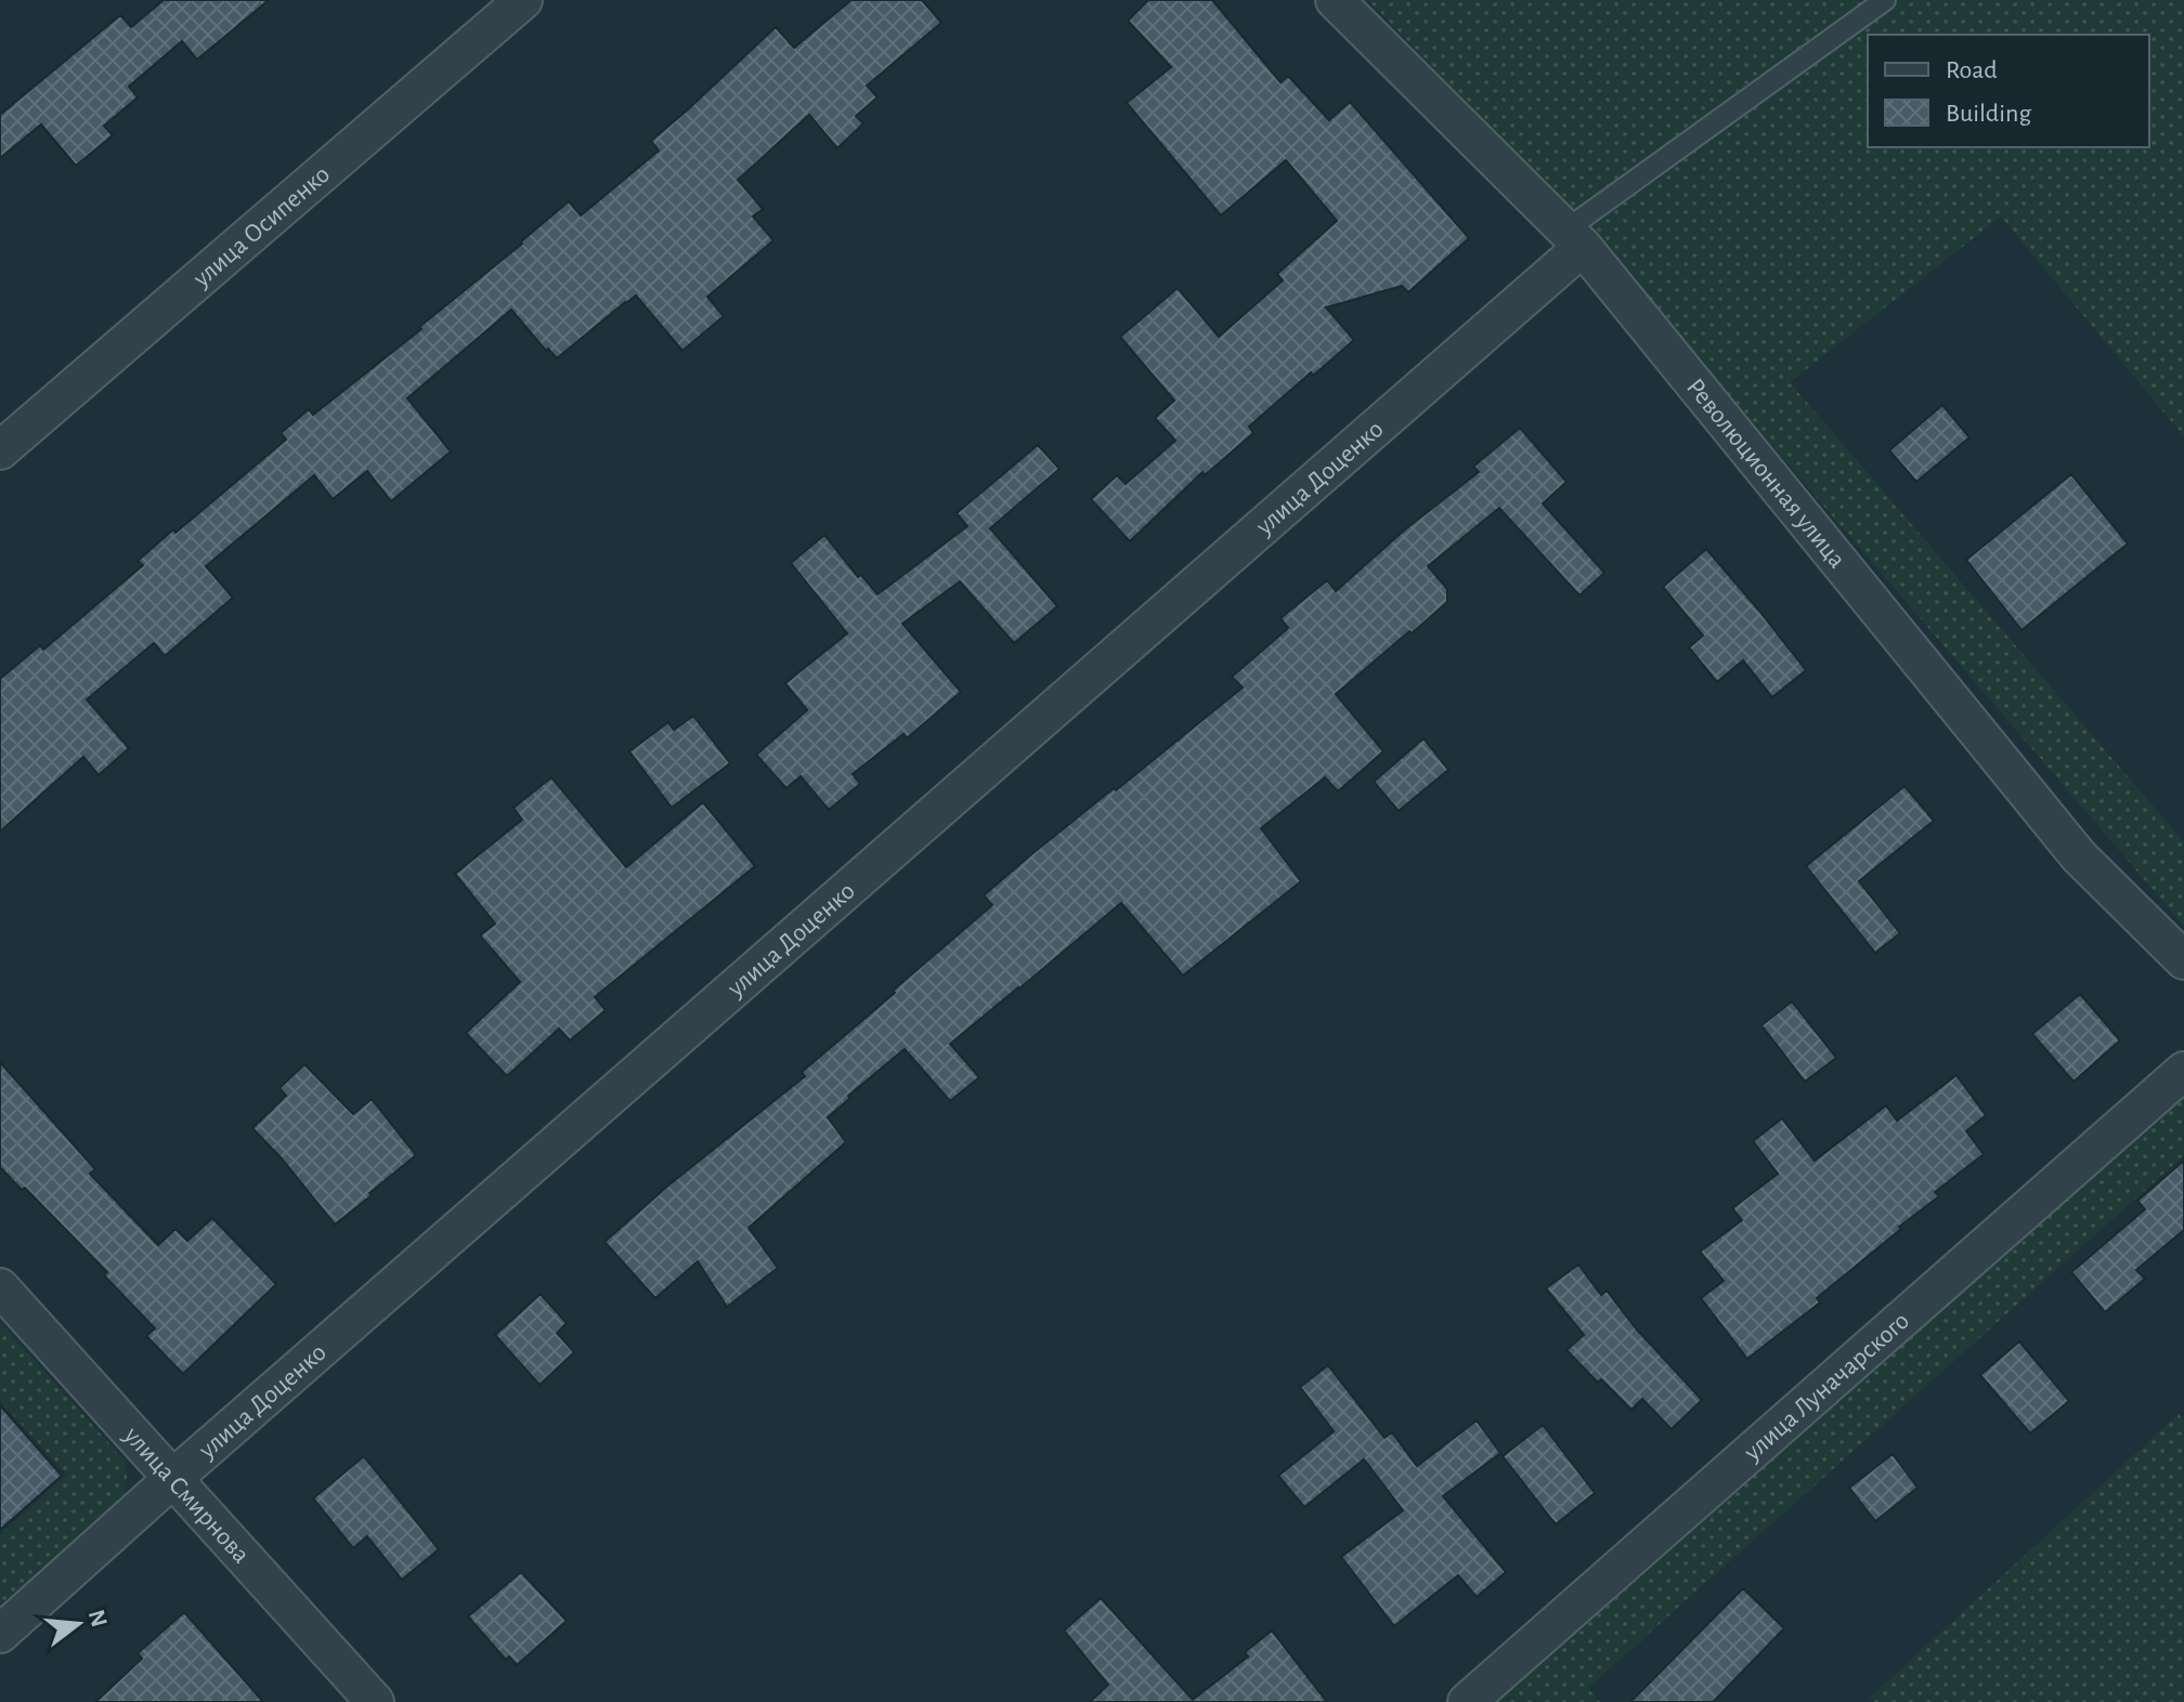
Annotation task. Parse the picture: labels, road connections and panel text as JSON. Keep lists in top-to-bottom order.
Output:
{
  "streets": {
    "street": [
      "улица Осипенко",
      "Революционная улица",
      "улица Доценко",
      "улица Луначарского",
      "улица Смирнова"
    ]
  },
  "crossings": [
    ["Революционная улица", "улица Доценко"],
    ["улица Доценко", "улица Смирнова"]
  ],
  "legend": ["Road", "Building"],
  "north": "right"
}
